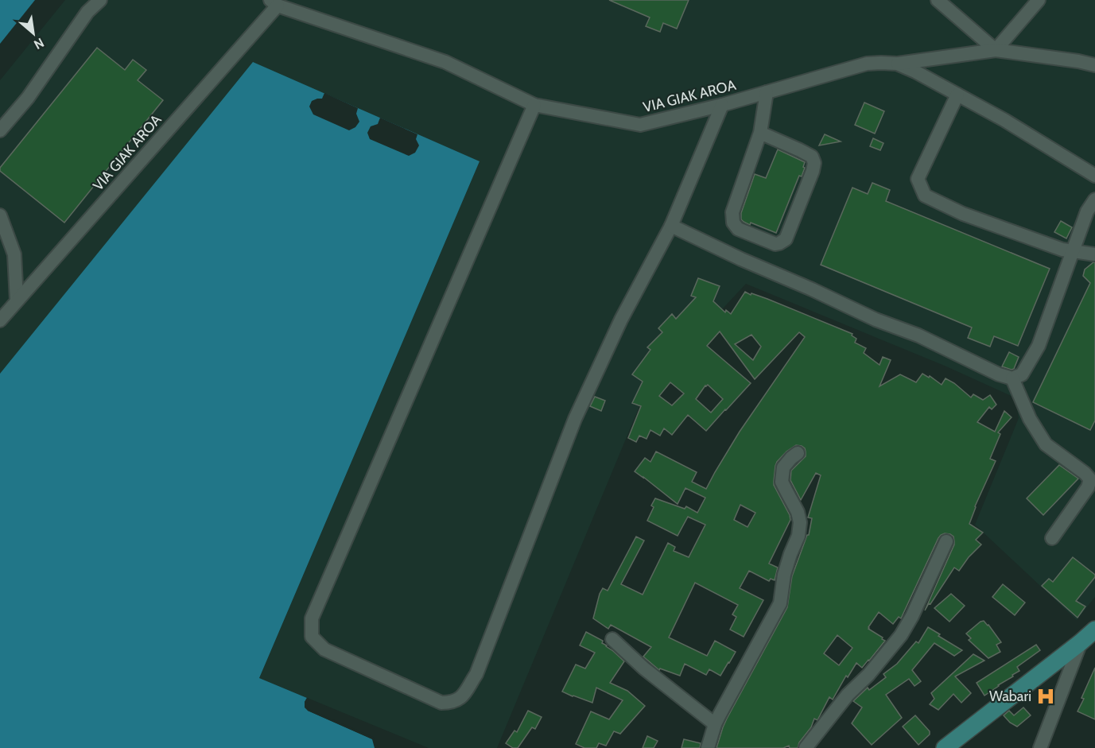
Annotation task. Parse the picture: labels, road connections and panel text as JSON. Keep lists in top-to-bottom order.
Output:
{
  "streets": {
    "street": ["VIA GIAK AROA"]
  },
  "places": {
    "hospital": ["Wabari"]
  },
  "north": "bottom right"
}
